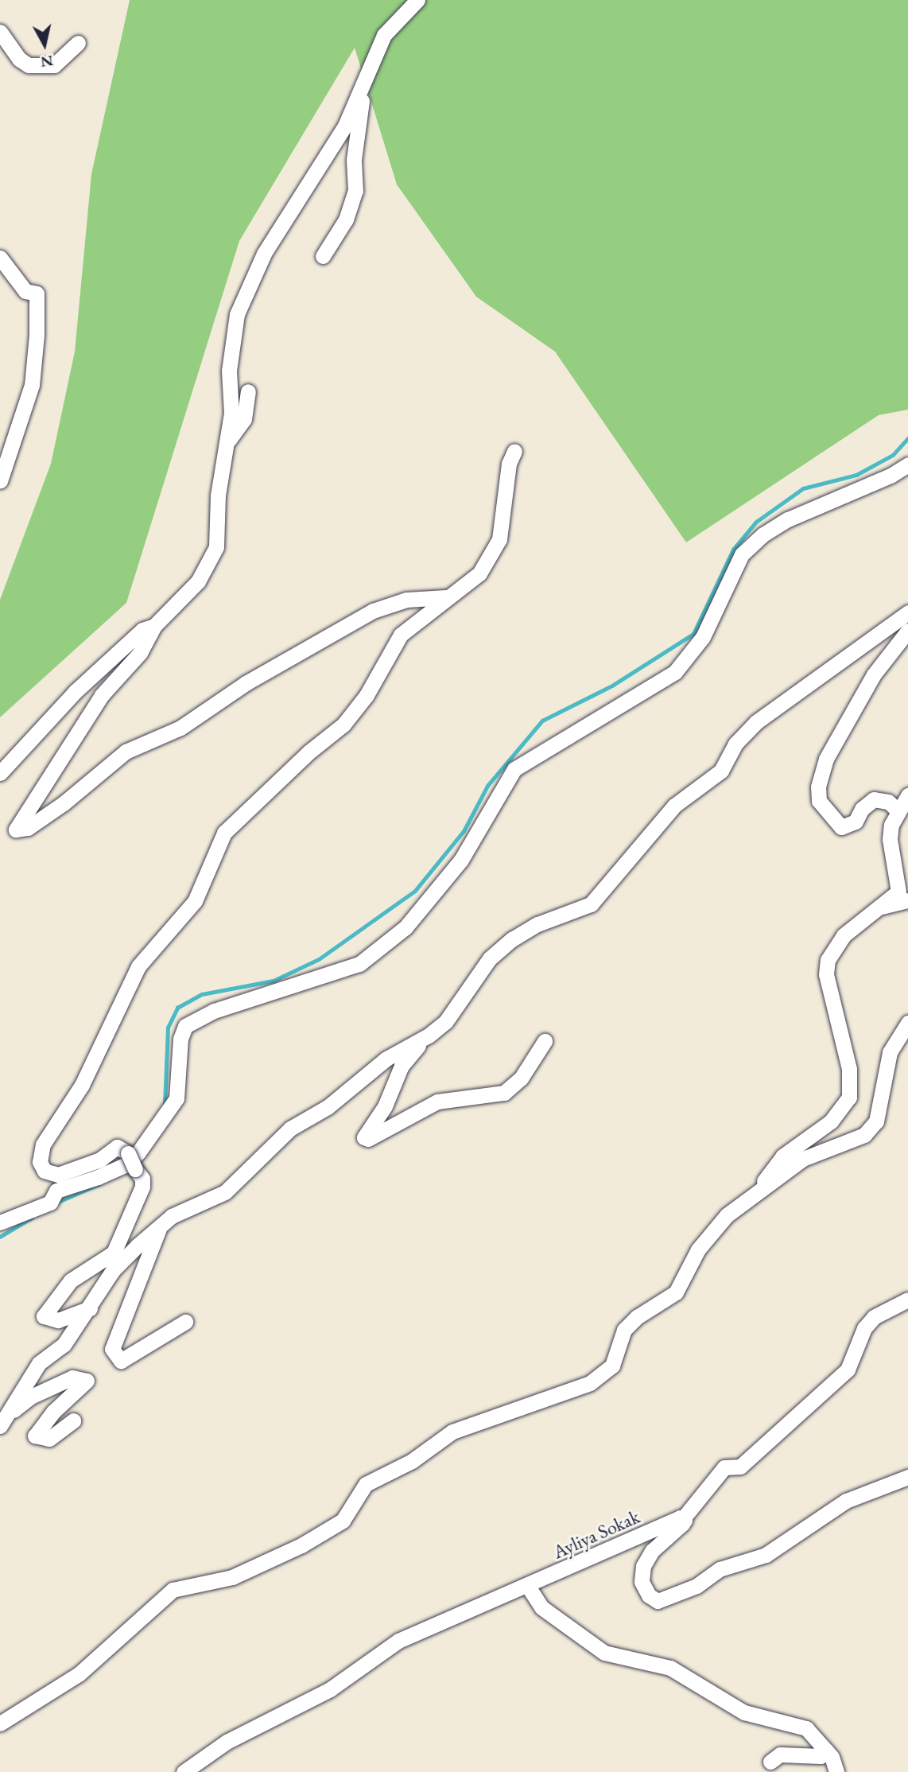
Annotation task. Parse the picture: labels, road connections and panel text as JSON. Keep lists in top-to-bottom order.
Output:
{
  "streets": {
    "street": ["Ayliya Sokak"]
  },
  "north": "bottom"
}
